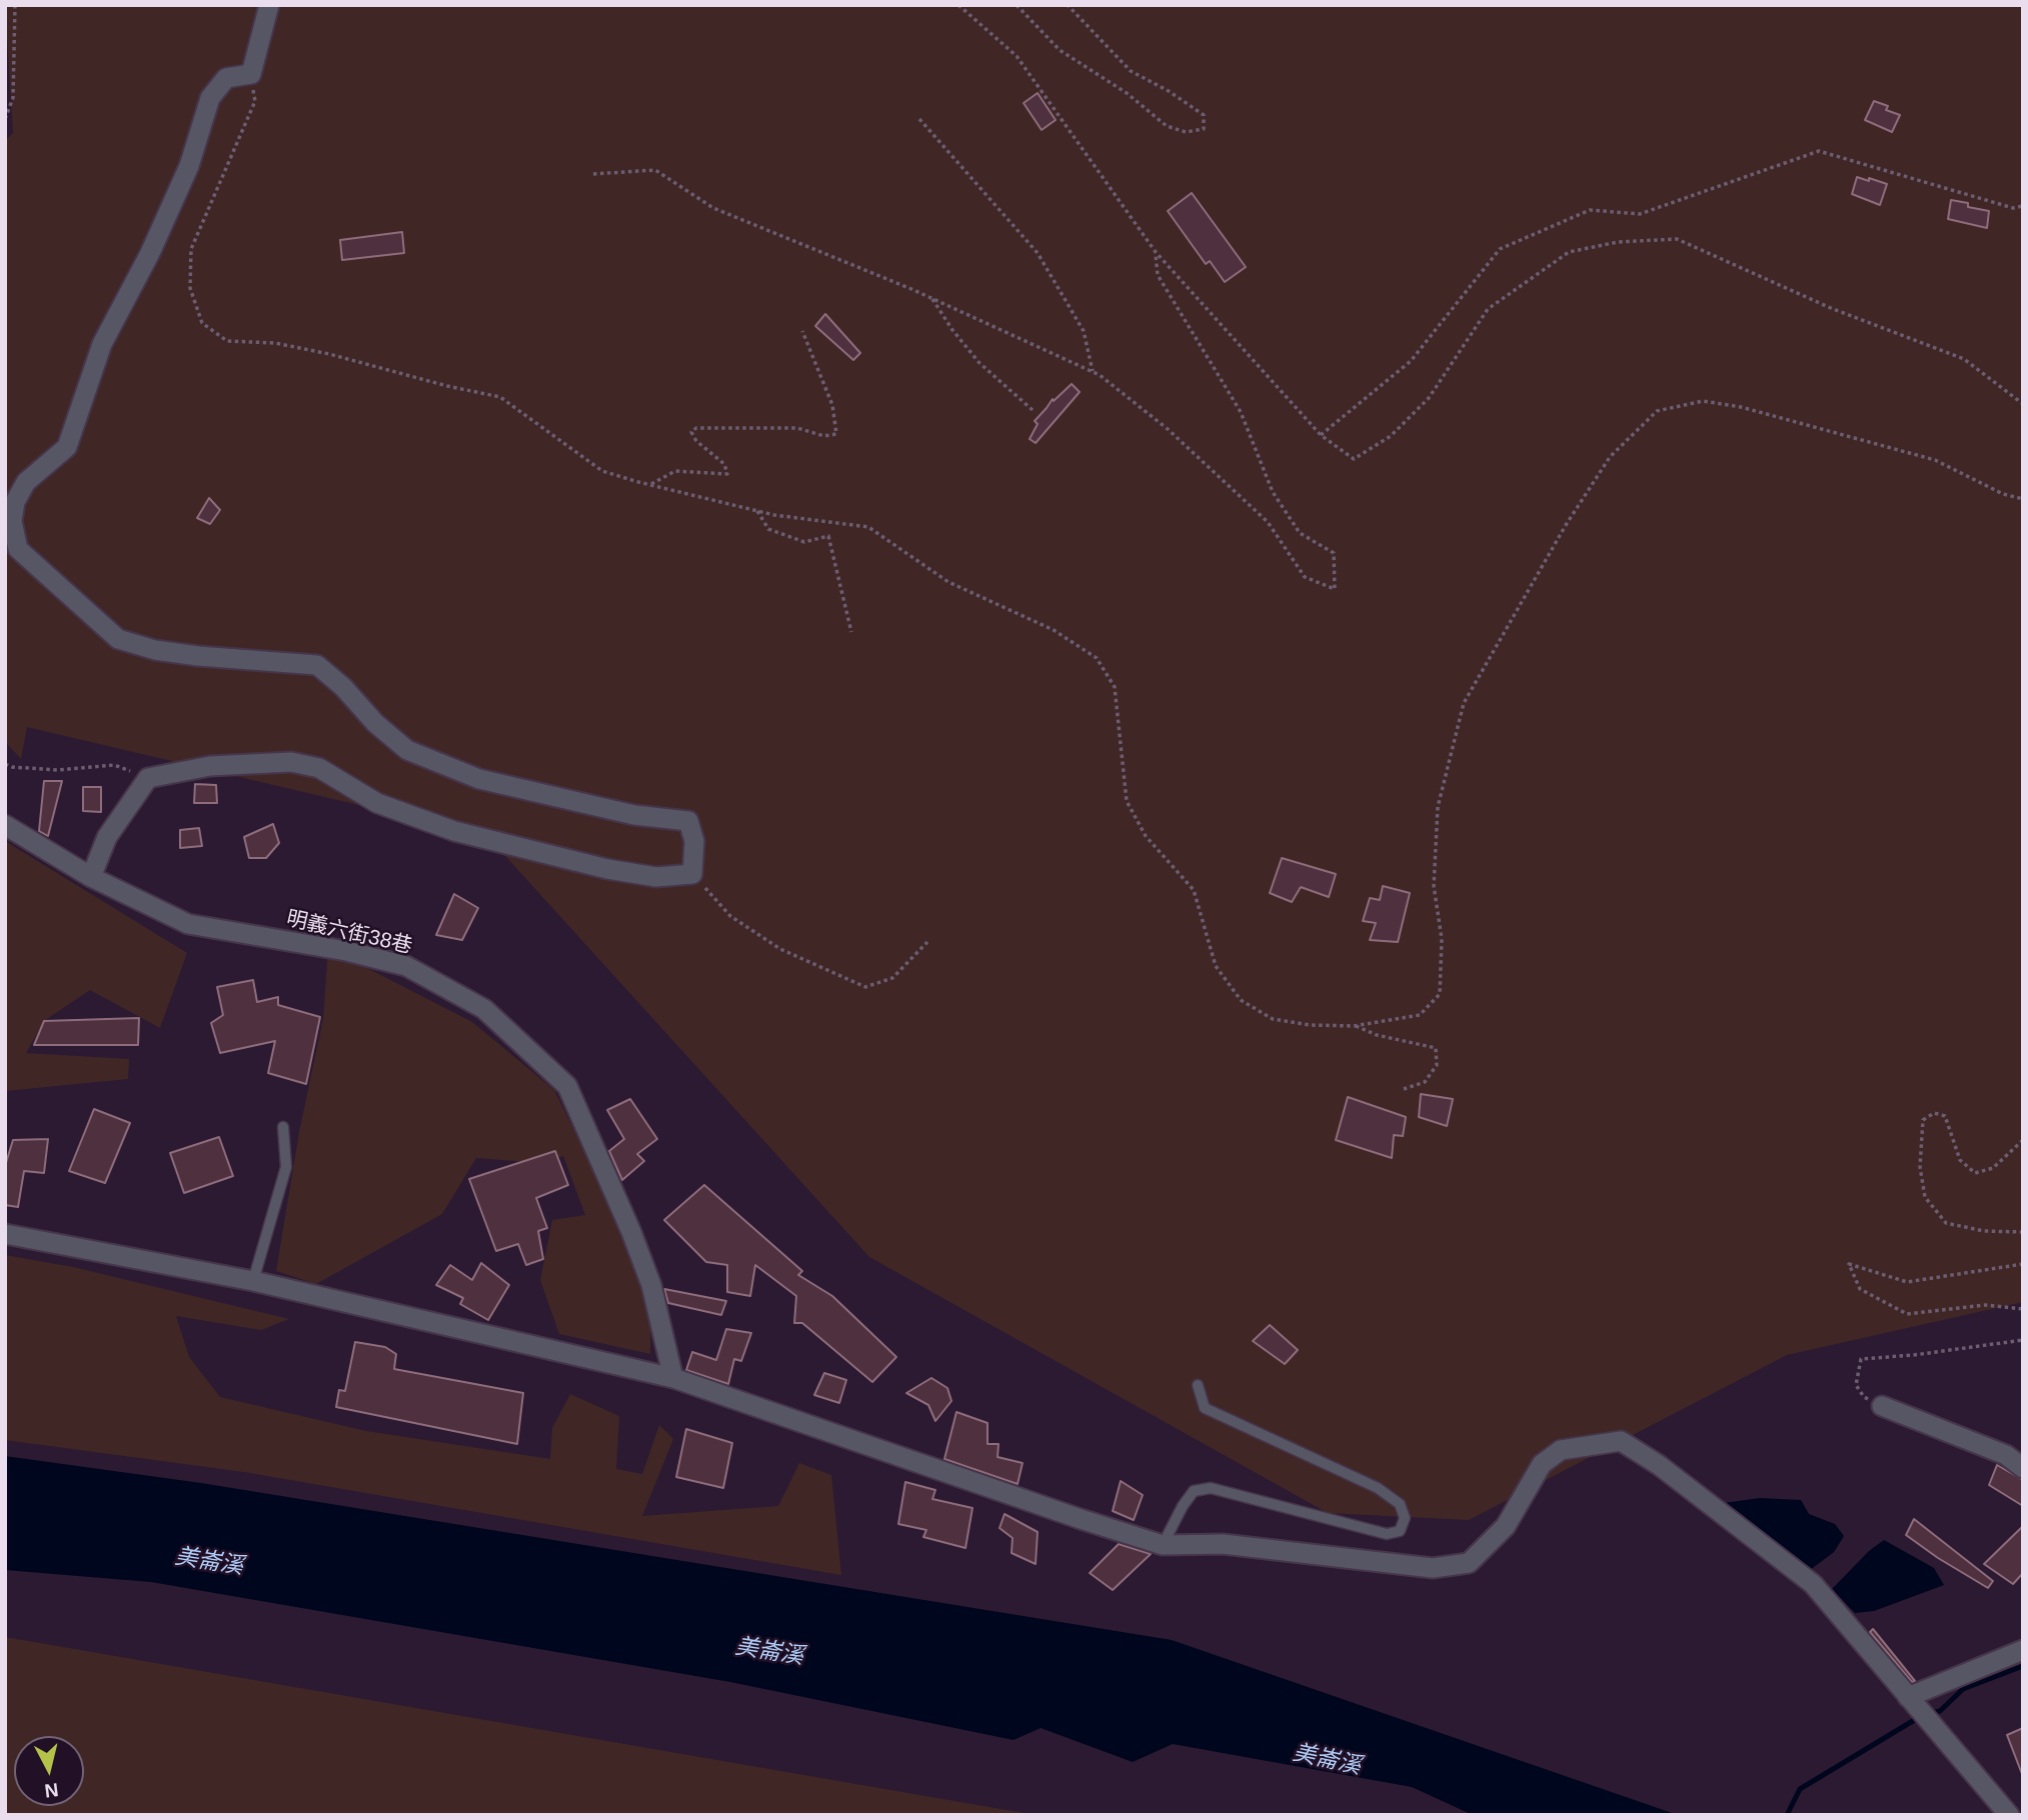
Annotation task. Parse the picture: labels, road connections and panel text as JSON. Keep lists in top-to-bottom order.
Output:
{
  "streets": {
    "street": ["明義六街38巷"]
  },
  "water": ["美崙溪"],
  "north": "bottom"
}
